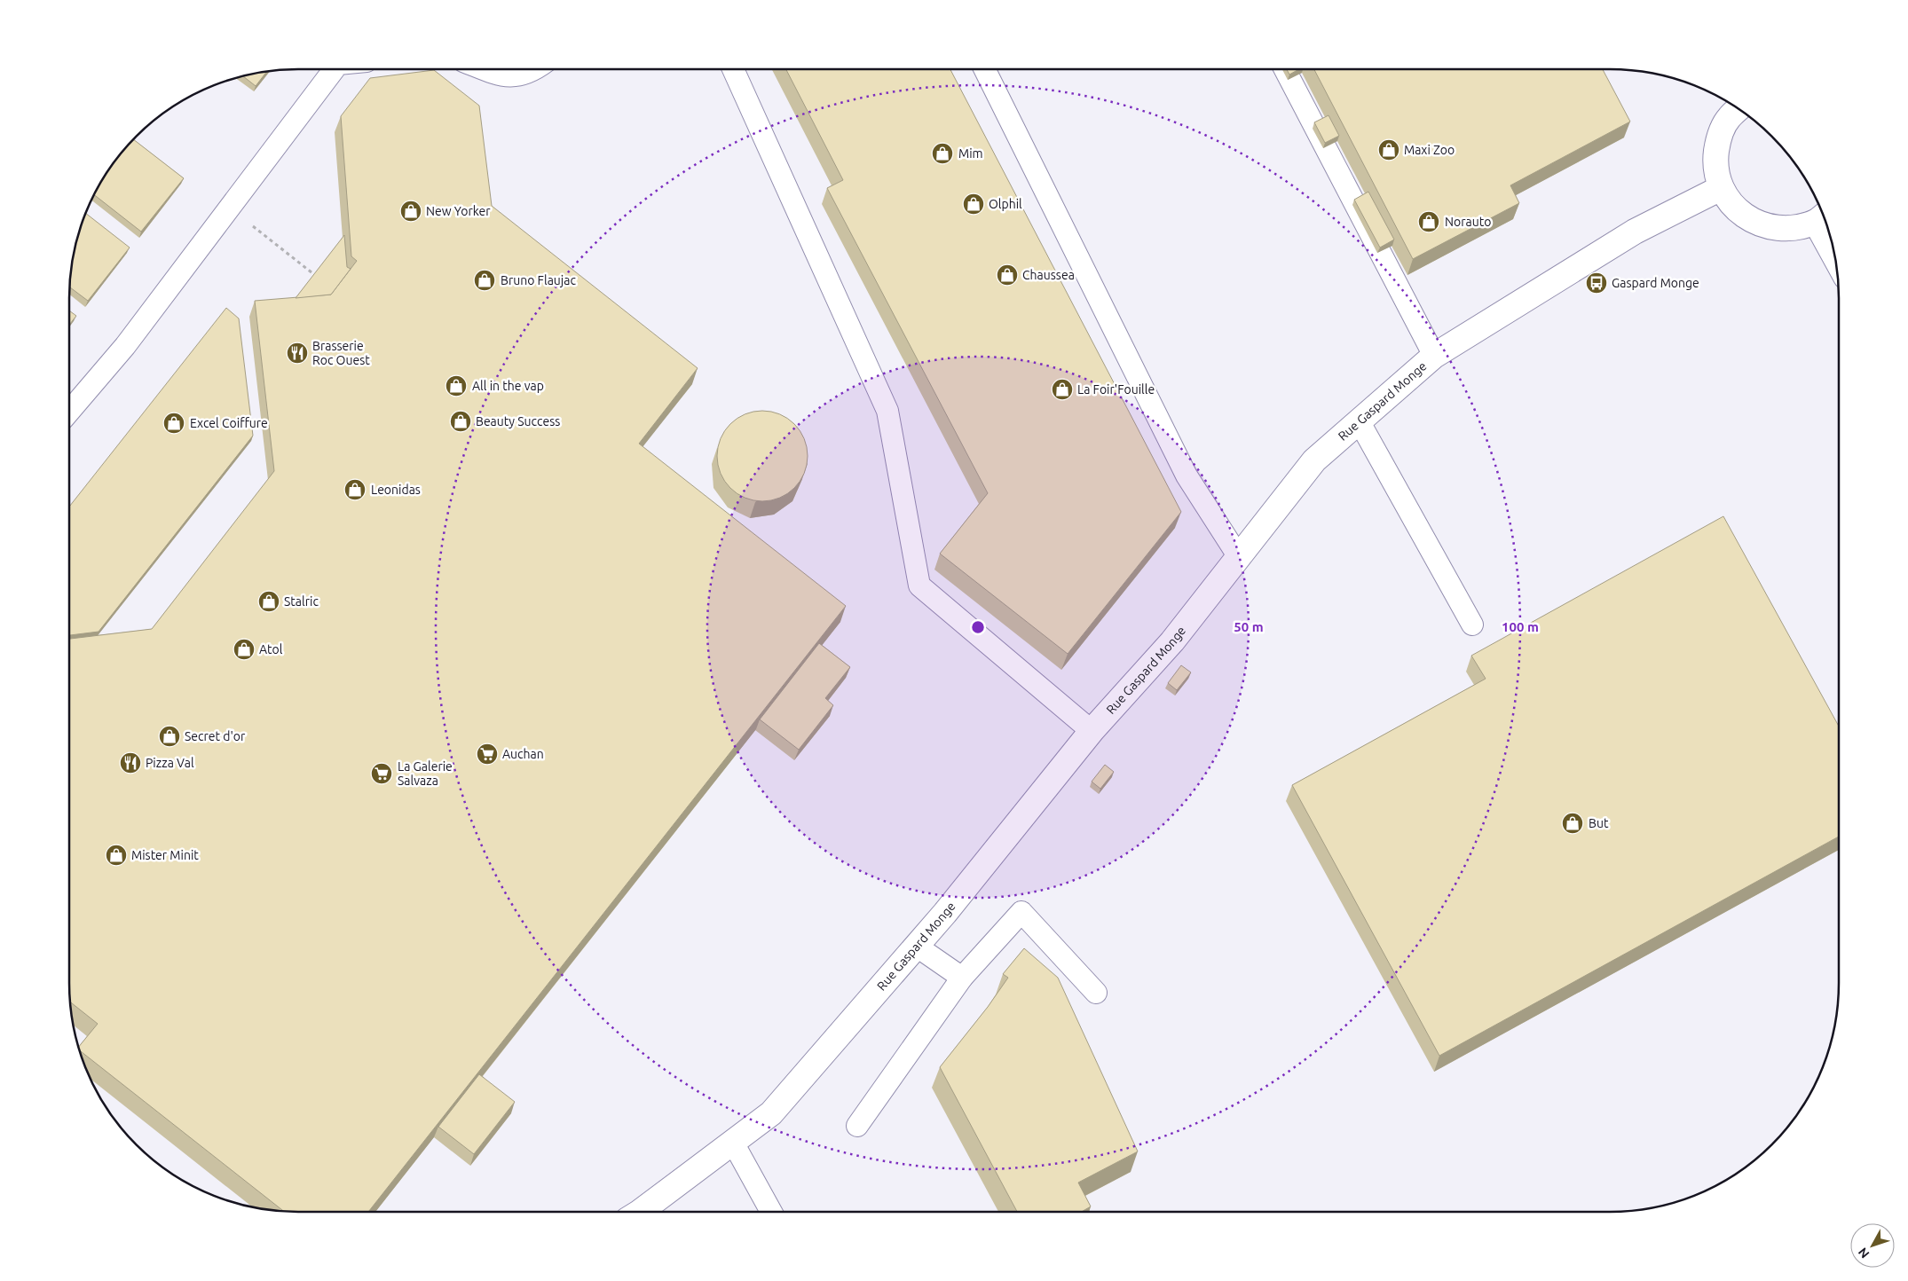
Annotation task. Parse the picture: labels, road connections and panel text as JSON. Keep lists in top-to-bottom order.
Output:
{
  "streets": {
    "street": ["Rue Gaspard Monge"]
  },
  "places": {
    "shop": [
      "Maxi Zoo",
      "Mim",
      "Olphil",
      "New Yorker",
      "Norauto",
      "Chaussea",
      "Bruno Flaujac",
      "All in the vap",
      "La Foir'Fouille",
      "Beauty Success",
      "Excel Coiffure",
      "Leonidas",
      "Stalric",
      "Atol",
      "Secret d'or",
      "But",
      "Mister Minit"
    ],
    "bus stop": ["Gaspard Monge"],
    "restaurant": ["Brasserie Roc Ouest", "Pizza Val"],
    "supermarket": ["Auchan", "La Galerie Salvaza"]
  },
  "north": "bottom left",
  "rings": ["50 m", "100 m"]
}
